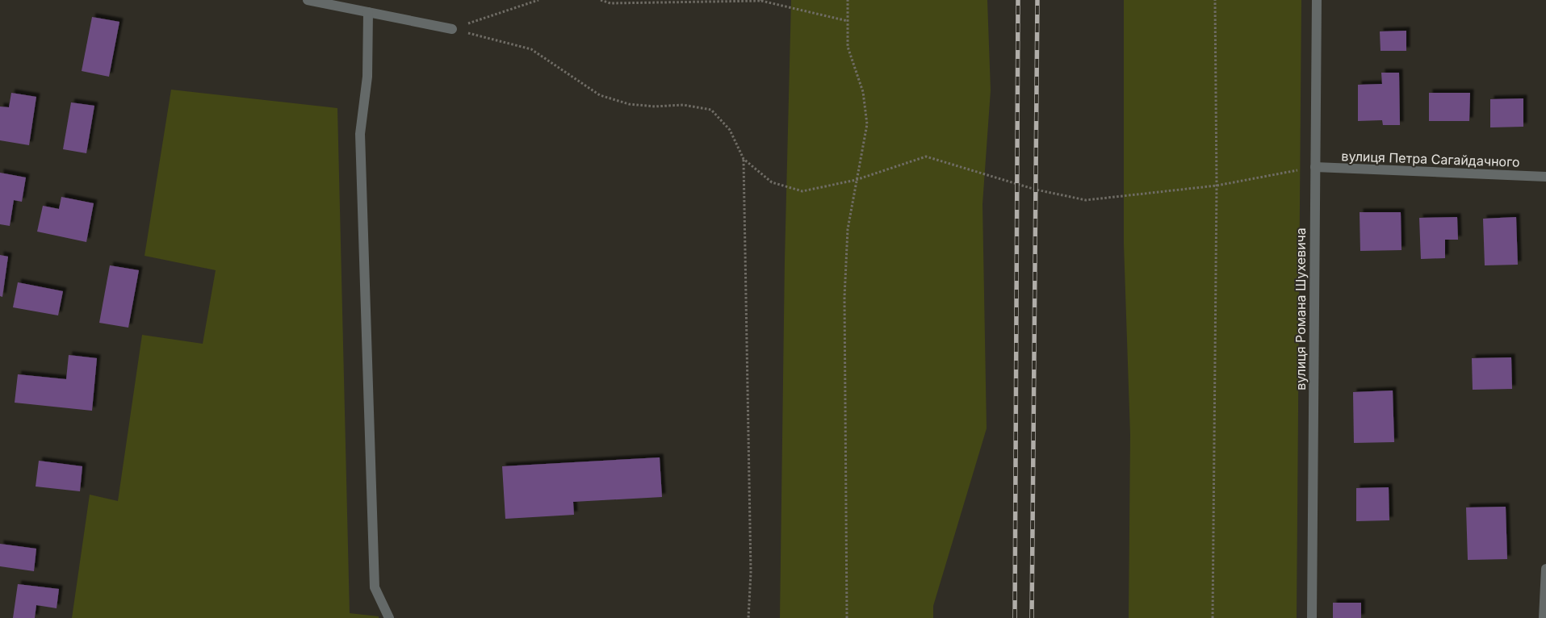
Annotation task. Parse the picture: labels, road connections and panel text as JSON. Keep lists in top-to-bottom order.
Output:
{
  "streets": {
    "street": ["вулиця Петра Сагайдачного", "вулиця Романа Шухевича"]
  },
  "crossings": [
    ["вулиця Петра Сагайдачного", "вулиця Романа Шухевича"]
  ]
}
